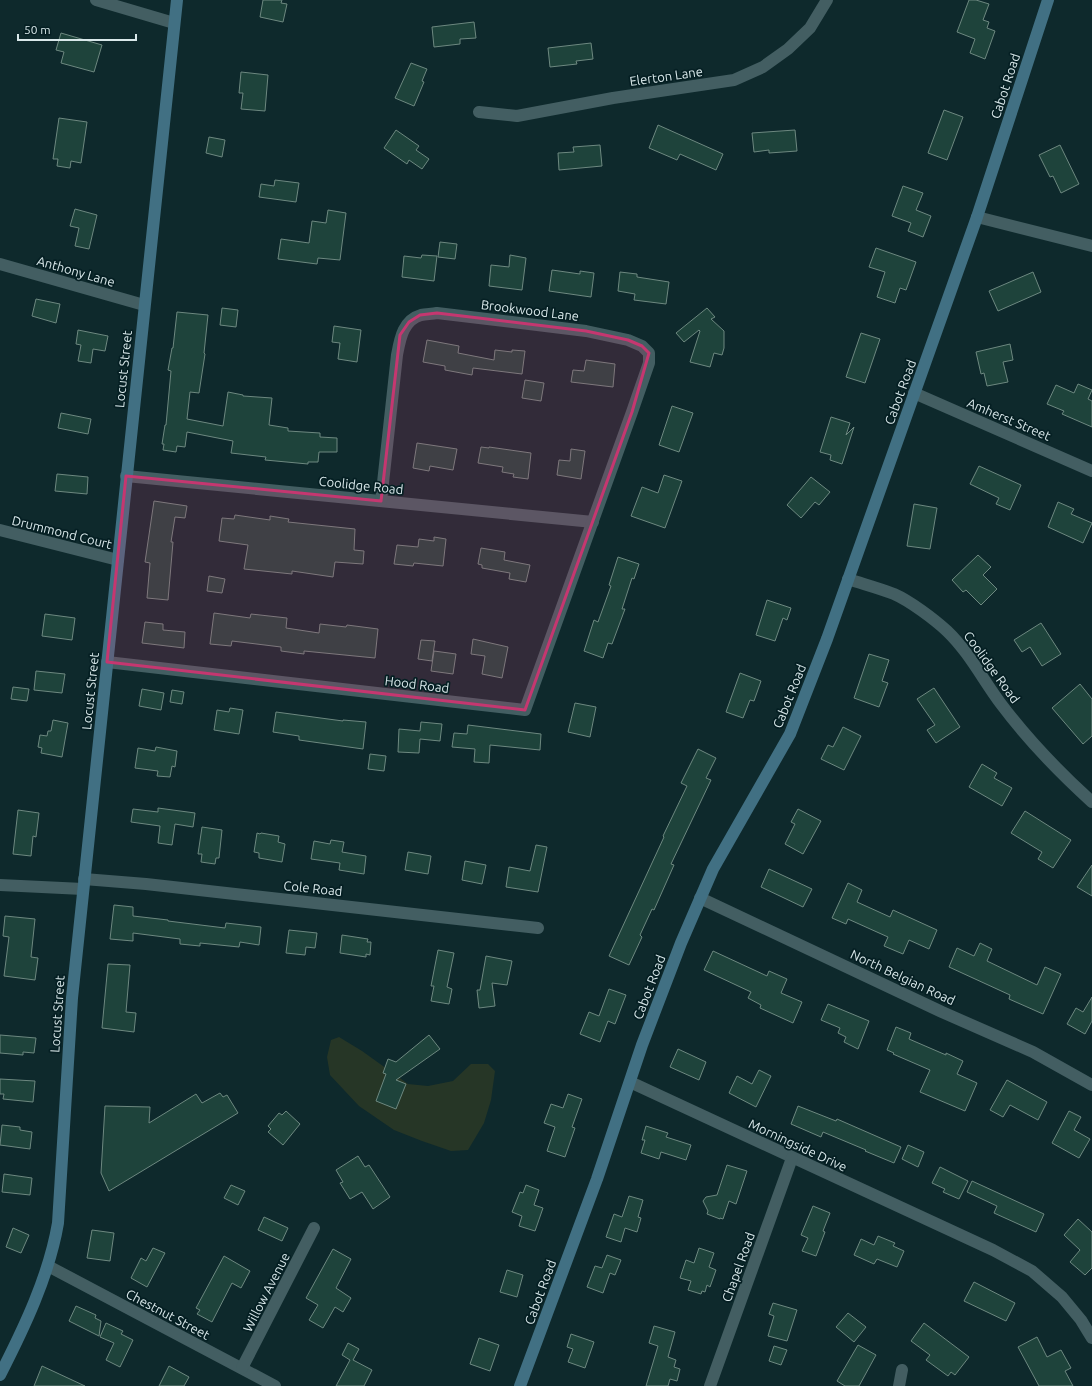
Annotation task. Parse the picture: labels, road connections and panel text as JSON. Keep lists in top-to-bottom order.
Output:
{
  "streets": {
    "street": [
      "Elerton Lane",
      "Cabot Road",
      "Anthony Lane",
      "Brookwood Lane",
      "Locust Street",
      "Amherst Street",
      "Coolidge Road",
      "Drummond Court",
      "Hood Road",
      "Cole Road",
      "North Belgian Road",
      "Morningside Drive",
      "Chapel Road",
      "Willow Avenue",
      "Chestnut Street"
    ]
  },
  "crossings": [
    ["Cabot Road", "Amherst Street"],
    ["Cabot Road", "Coolidge Road"],
    ["Cabot Road", "North Belgian Road"],
    ["Cabot Road", "Morningside Drive"],
    ["Anthony Lane", "Locust Street"],
    ["Brookwood Lane", "Coolidge Road"],
    ["Brookwood Lane", "Hood Road"],
    ["Locust Street", "Coolidge Road"],
    ["Locust Street", "Drummond Court"],
    ["Locust Street", "Hood Road"],
    ["Locust Street", "Cole Road"],
    ["Locust Street", "Chestnut Street"],
    ["Coolidge Road", "Hood Road"],
    ["Morningside Drive", "Chapel Road"],
    ["Willow Avenue", "Chestnut Street"]
  ],
  "scale_bar": "50 m"
}
